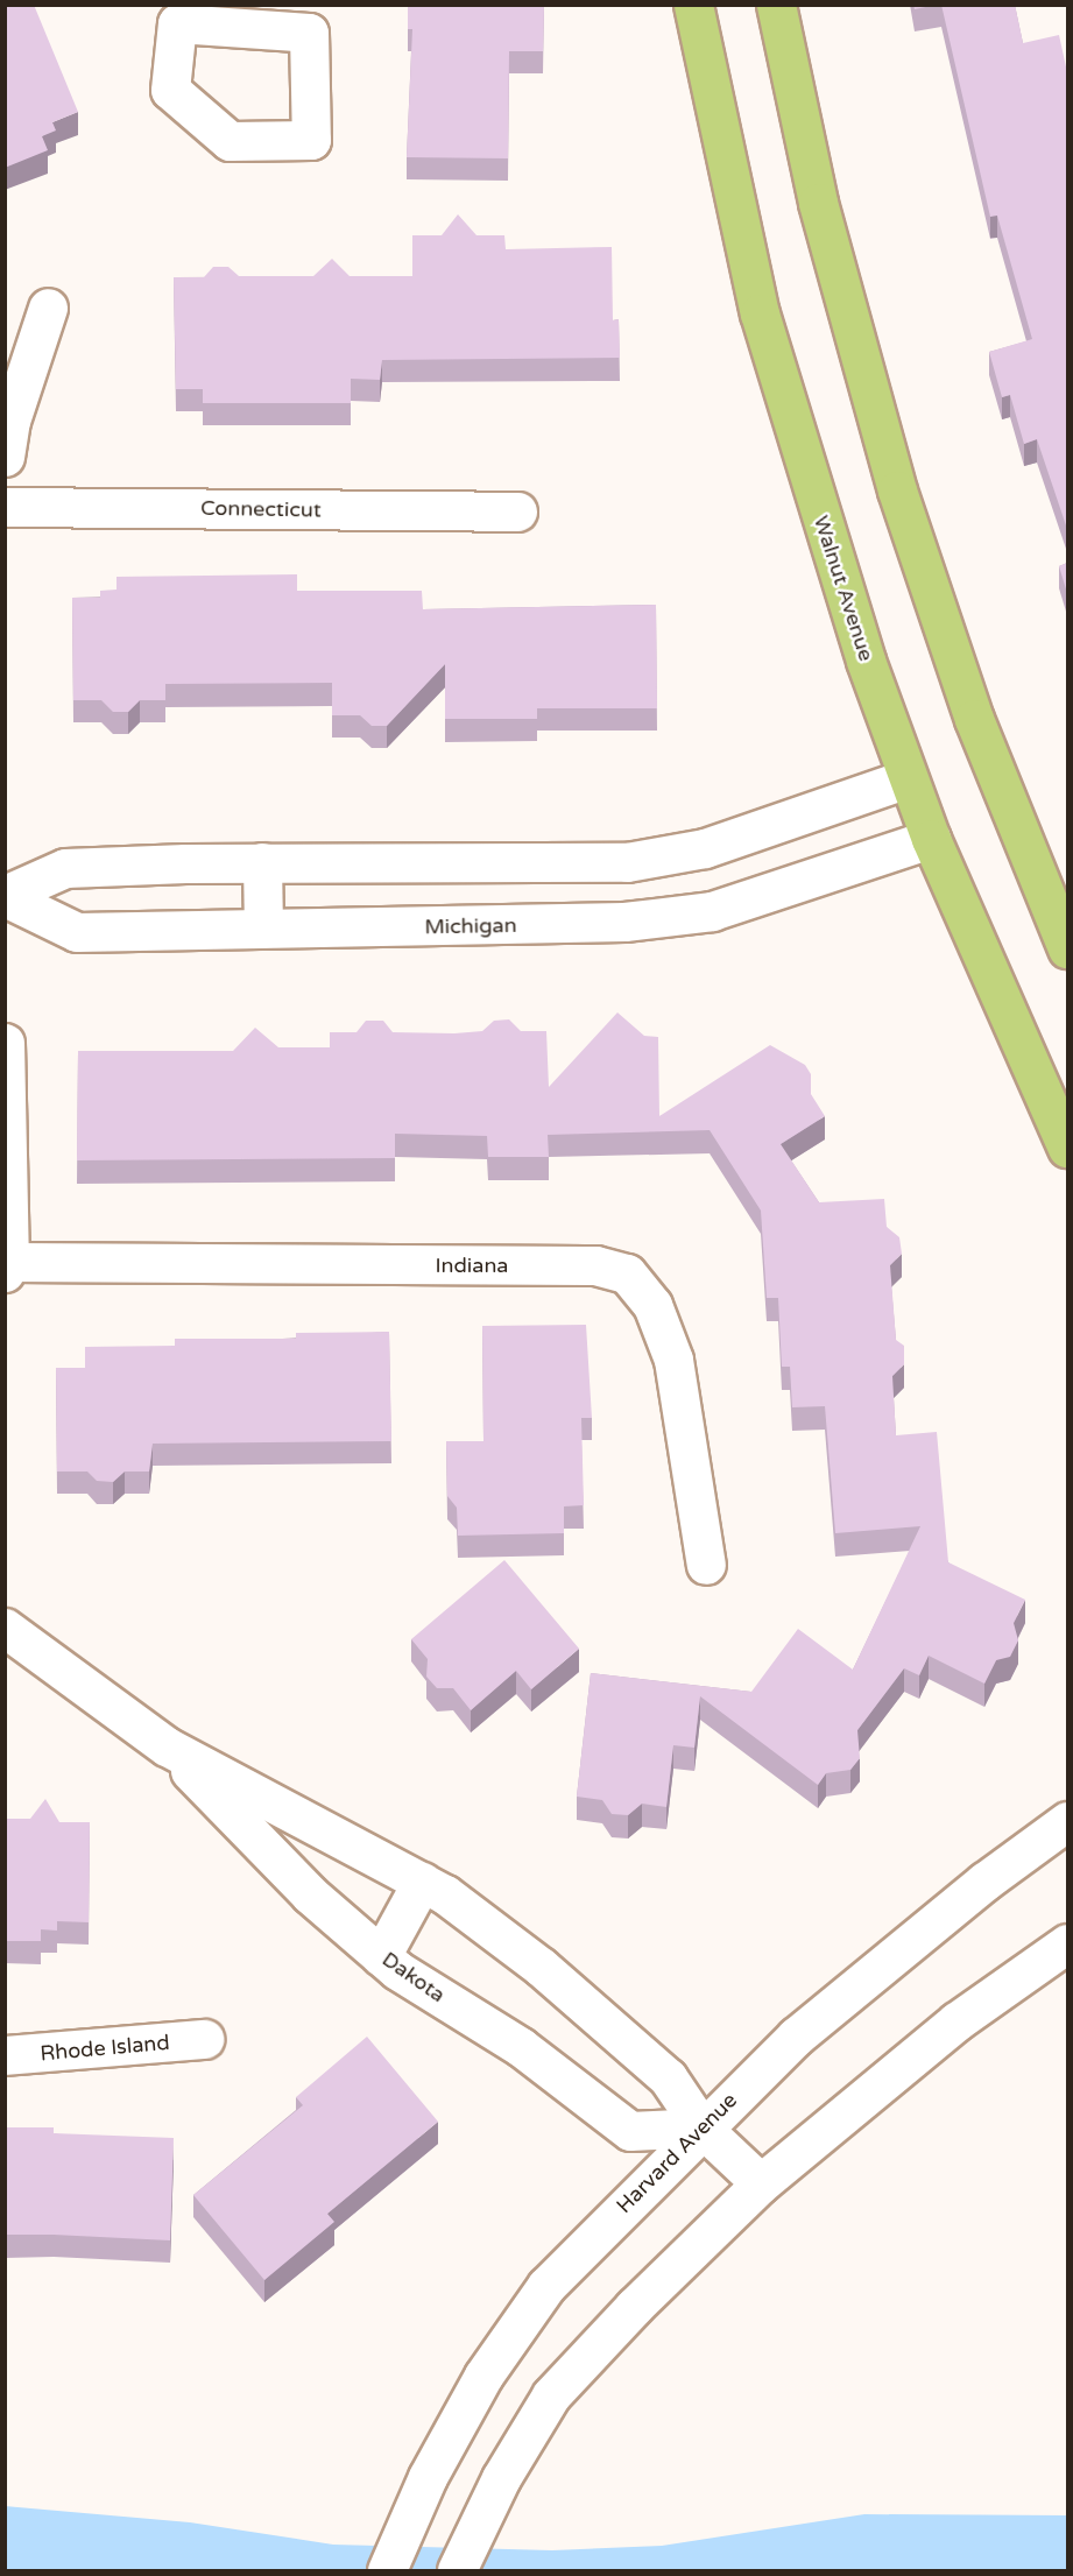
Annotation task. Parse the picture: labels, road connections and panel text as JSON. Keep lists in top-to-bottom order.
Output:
{
  "streets": {
    "main road": ["Walnut Avenue"],
    "street": [
      "Connecticut",
      "Michigan",
      "Indiana",
      "Dakota",
      "Rhode Island",
      "Harvard Avenue"
    ]
  },
  "crossings": [
    ["Walnut Avenue", "Michigan"],
    ["Dakota", "Harvard Avenue"]
  ]
}
